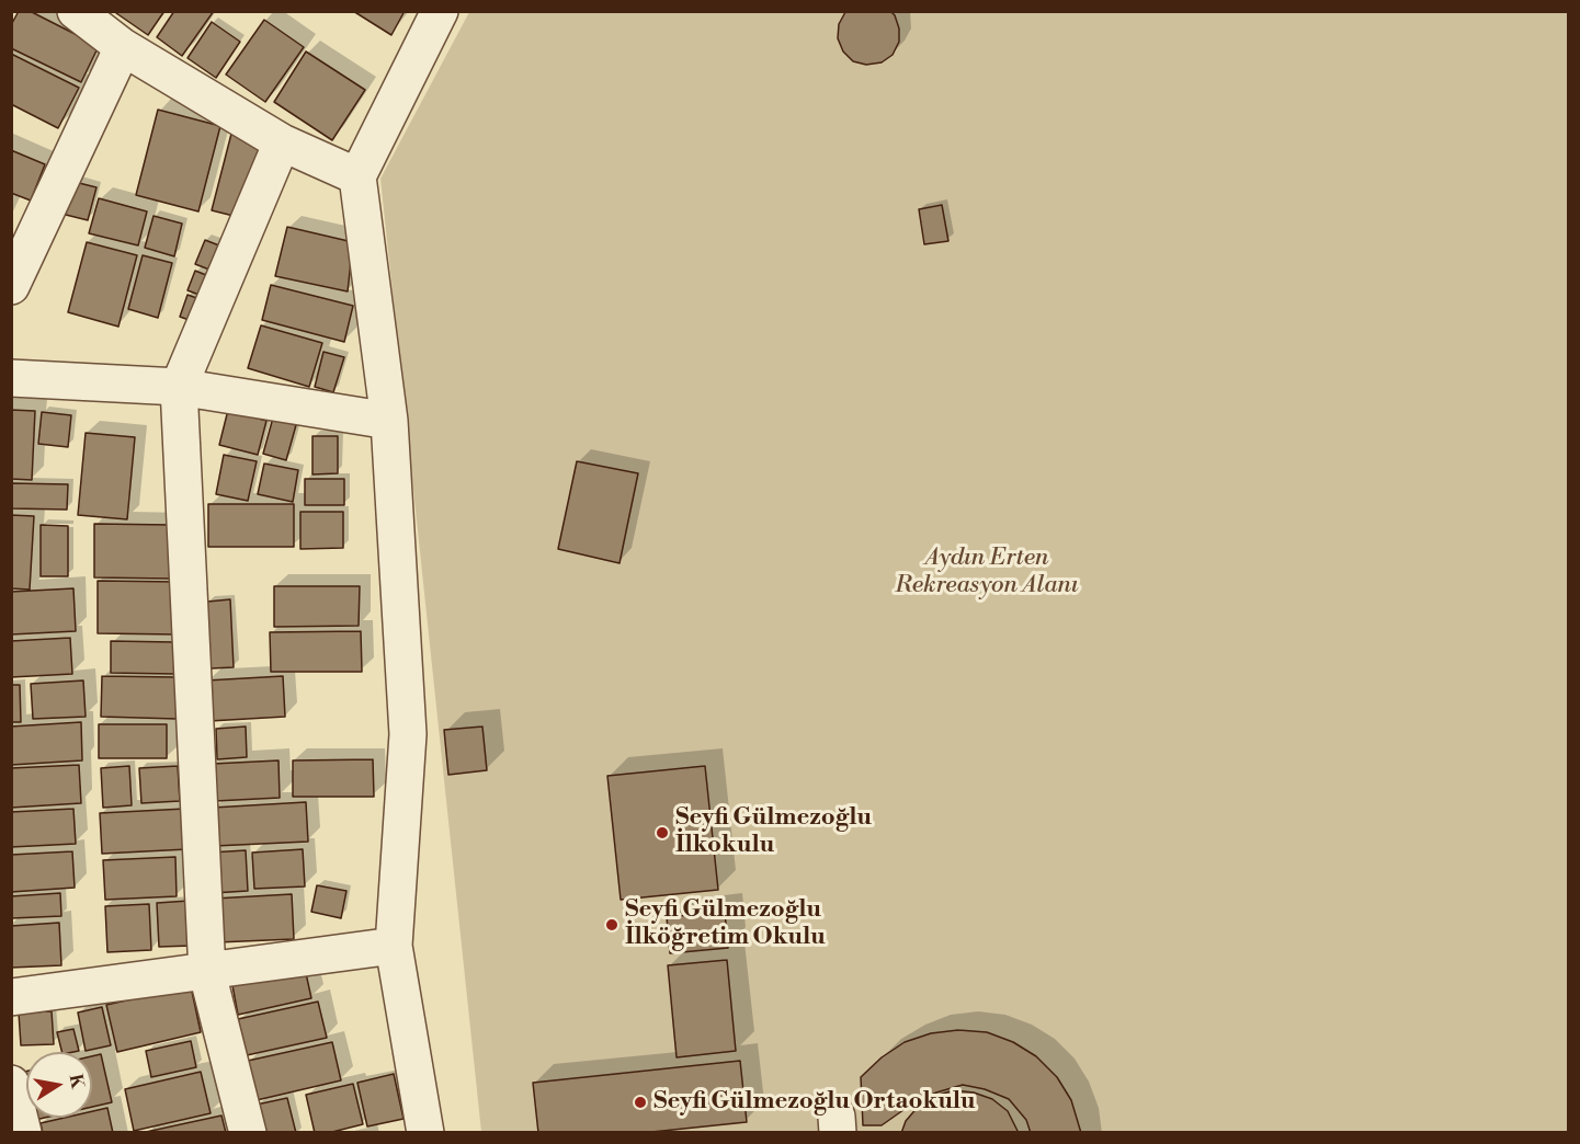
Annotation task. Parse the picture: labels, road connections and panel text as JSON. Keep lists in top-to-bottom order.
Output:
{
  "parks": ["Aydın Erten Rekreasyon Alanı"],
  "places": ["Seyfi Gülmezoğlu İlkokulu", "Seyfi Gülmezoğlu İlköğretim Okulu", "Seyfi Gülmezoğlu Ortaokulu"],
  "north": "right"
}
